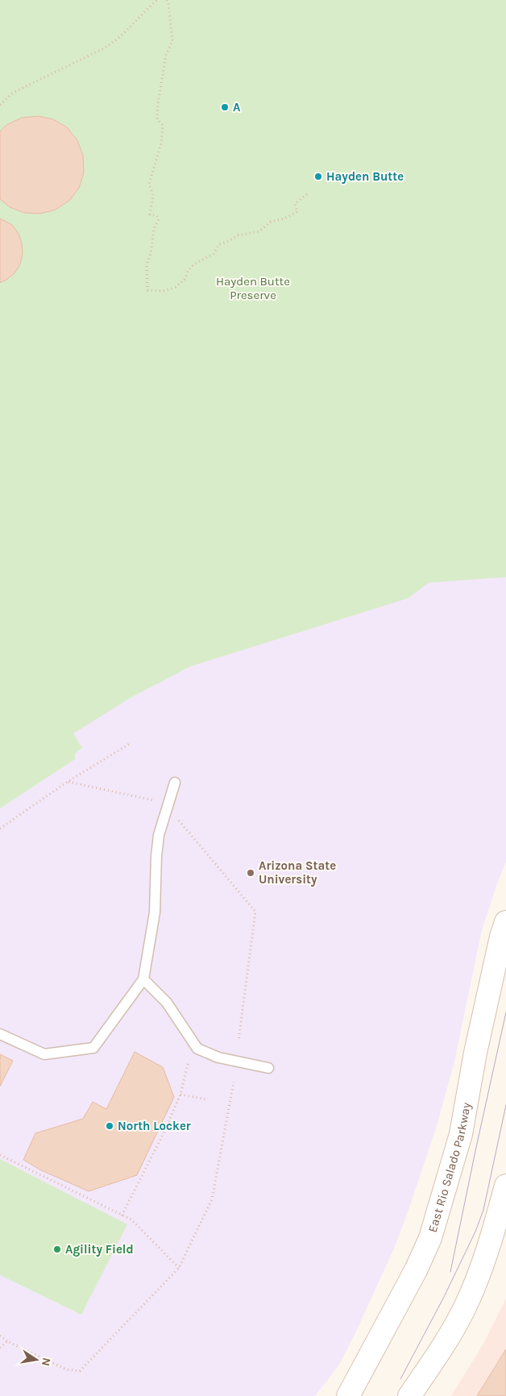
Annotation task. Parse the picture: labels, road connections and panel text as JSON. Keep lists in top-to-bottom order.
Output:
{
  "streets": {
    "main road": ["East Rio Salado Parkway"]
  },
  "parks": ["Hayden Butte Preserve"],
  "places": [
    "A",
    "Hayden Butte",
    "Arizona State University",
    "North Locker",
    "Agility Field"
  ],
  "north": "right"
}
